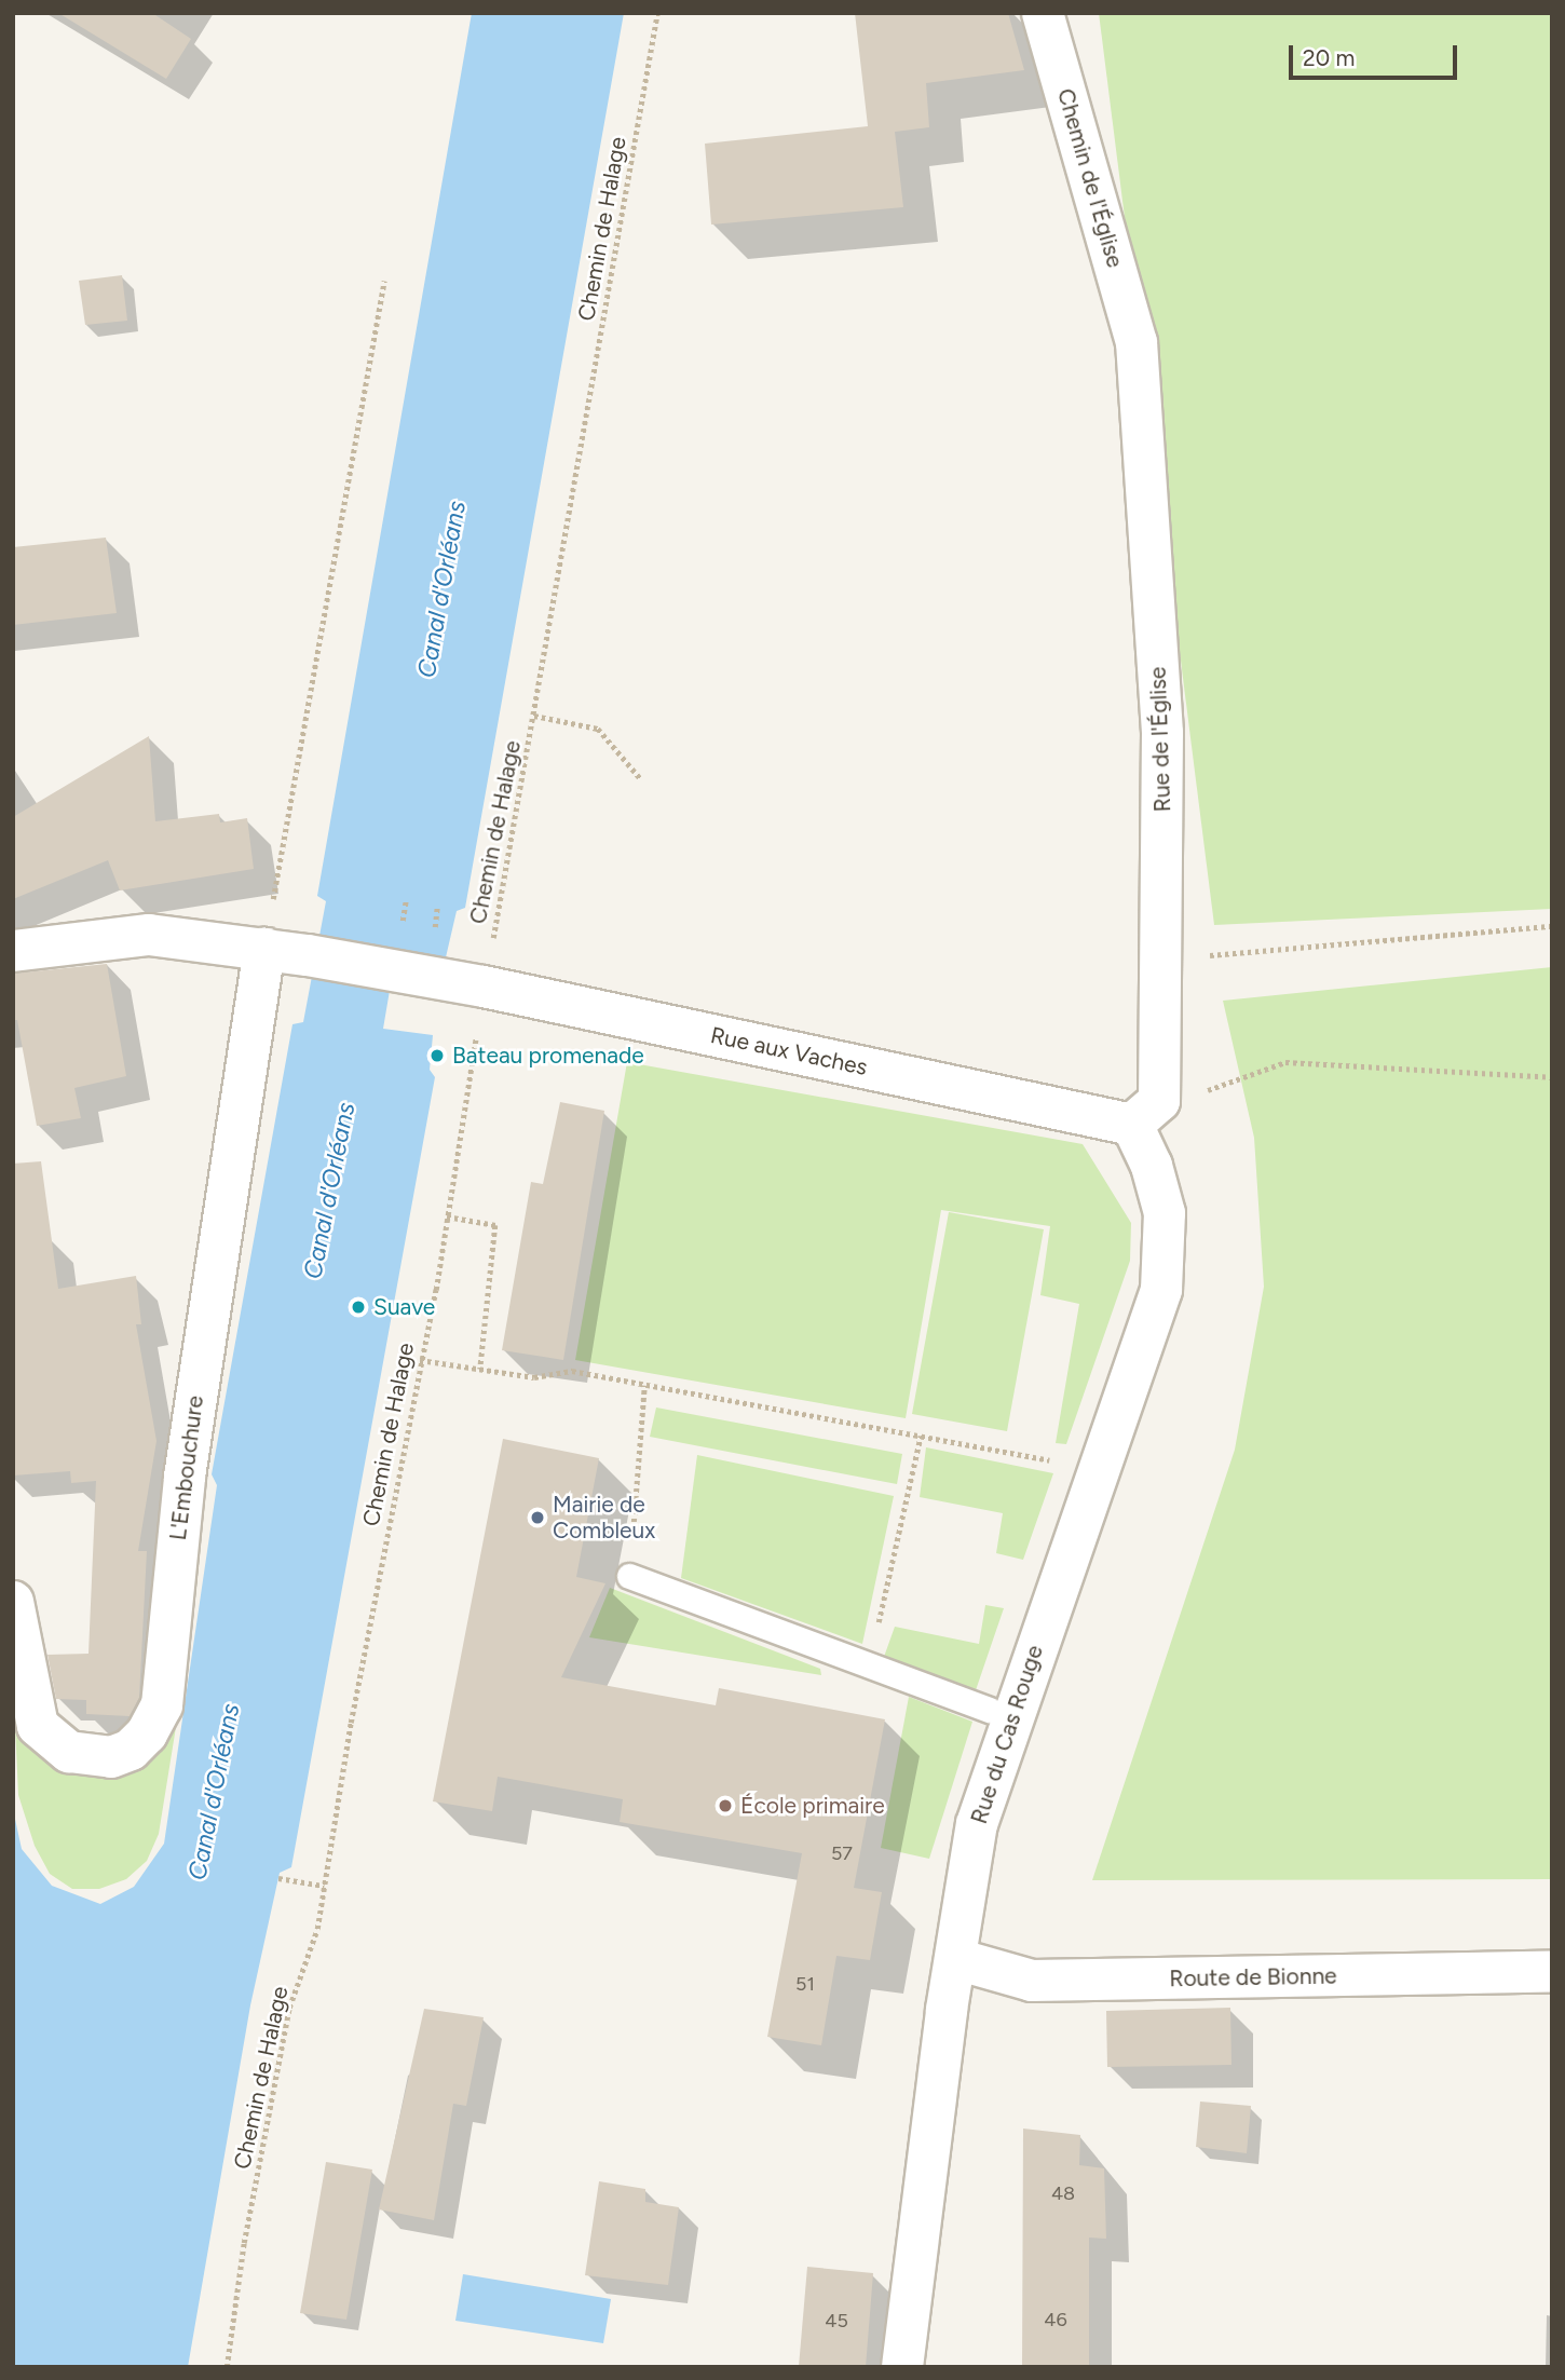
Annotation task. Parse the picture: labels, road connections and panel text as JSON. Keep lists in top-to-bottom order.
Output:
{
  "streets": {
    "street": [
      "Chemin de l'Église",
      "Rue de l'Église",
      "Rue aux Vaches",
      "L'Embouchure",
      "Rue du Cas Rouge",
      "Route de Bionne"
    ],
    "path": ["Chemin de Halage"]
  },
  "crossings": [
    ["Chemin de l'Église", "Rue de l'Église"],
    ["Chemin de Halage", "Rue aux Vaches"],
    ["Rue de l'Église", "Rue aux Vaches"],
    ["Rue de l'Église", "Rue du Cas Rouge"],
    ["Rue aux Vaches", "L'Embouchure"],
    ["Rue aux Vaches", "Rue du Cas Rouge"],
    ["Rue du Cas Rouge", "Route de Bionne"]
  ],
  "water": ["Canal d'Orléans"],
  "places": [
    "Bateau promenade",
    "Suave",
    "Mairie de Combleux",
    "École primaire"
  ],
  "house_numbers": [
    "57",
    "51",
    "48",
    "46",
    "45"
  ],
  "scale_bar": "20 m"
}
